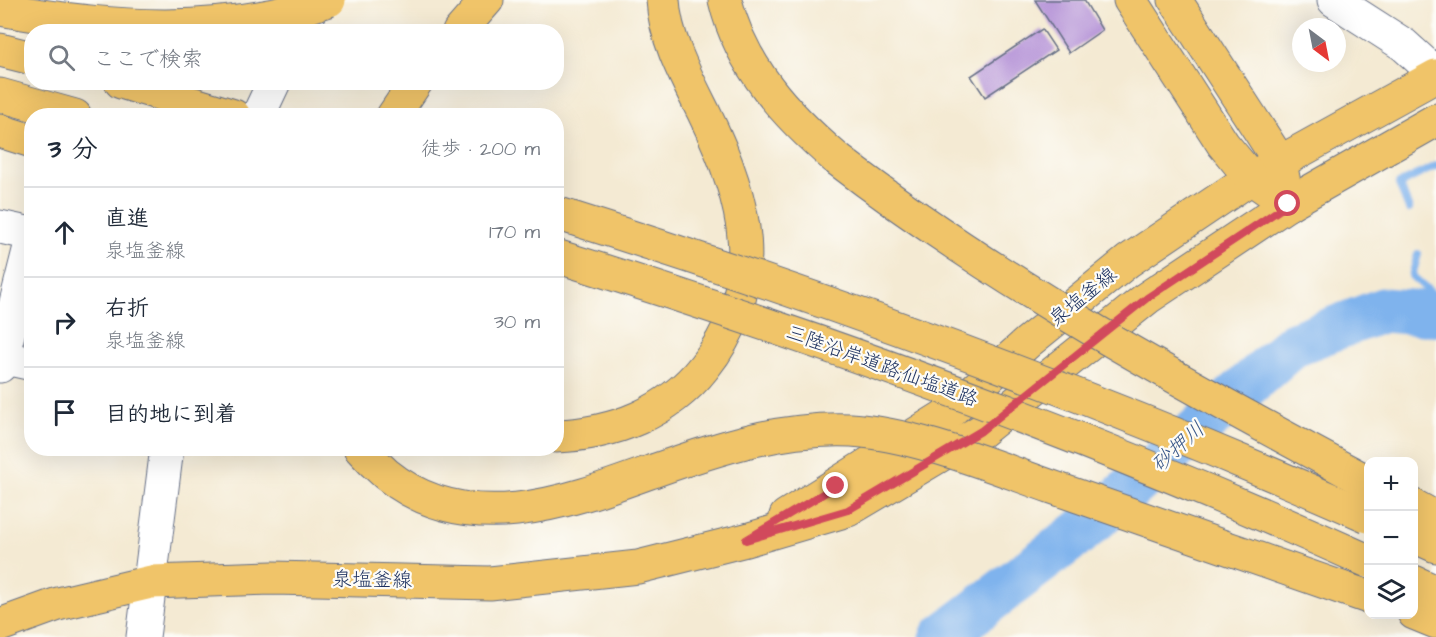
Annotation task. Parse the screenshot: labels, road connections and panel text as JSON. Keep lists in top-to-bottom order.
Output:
{
  "streets": {
    "main road": ["泉塩釜線", "三陸沿岸道路;仙塩道路"]
  },
  "water": ["砂押川"],
  "north": "bottom right",
  "page": {
    "search": "ここで検索",
    "heading": ["3 分", "徒歩 · 200 m"],
    "list": [
      ["直進", "泉塩釜線", "170 m"],
      ["右折", "泉塩釜線", "30 m"],
      "目的地に到着"
    ],
    "map_buttons": ["+", "−"]
  }
}
